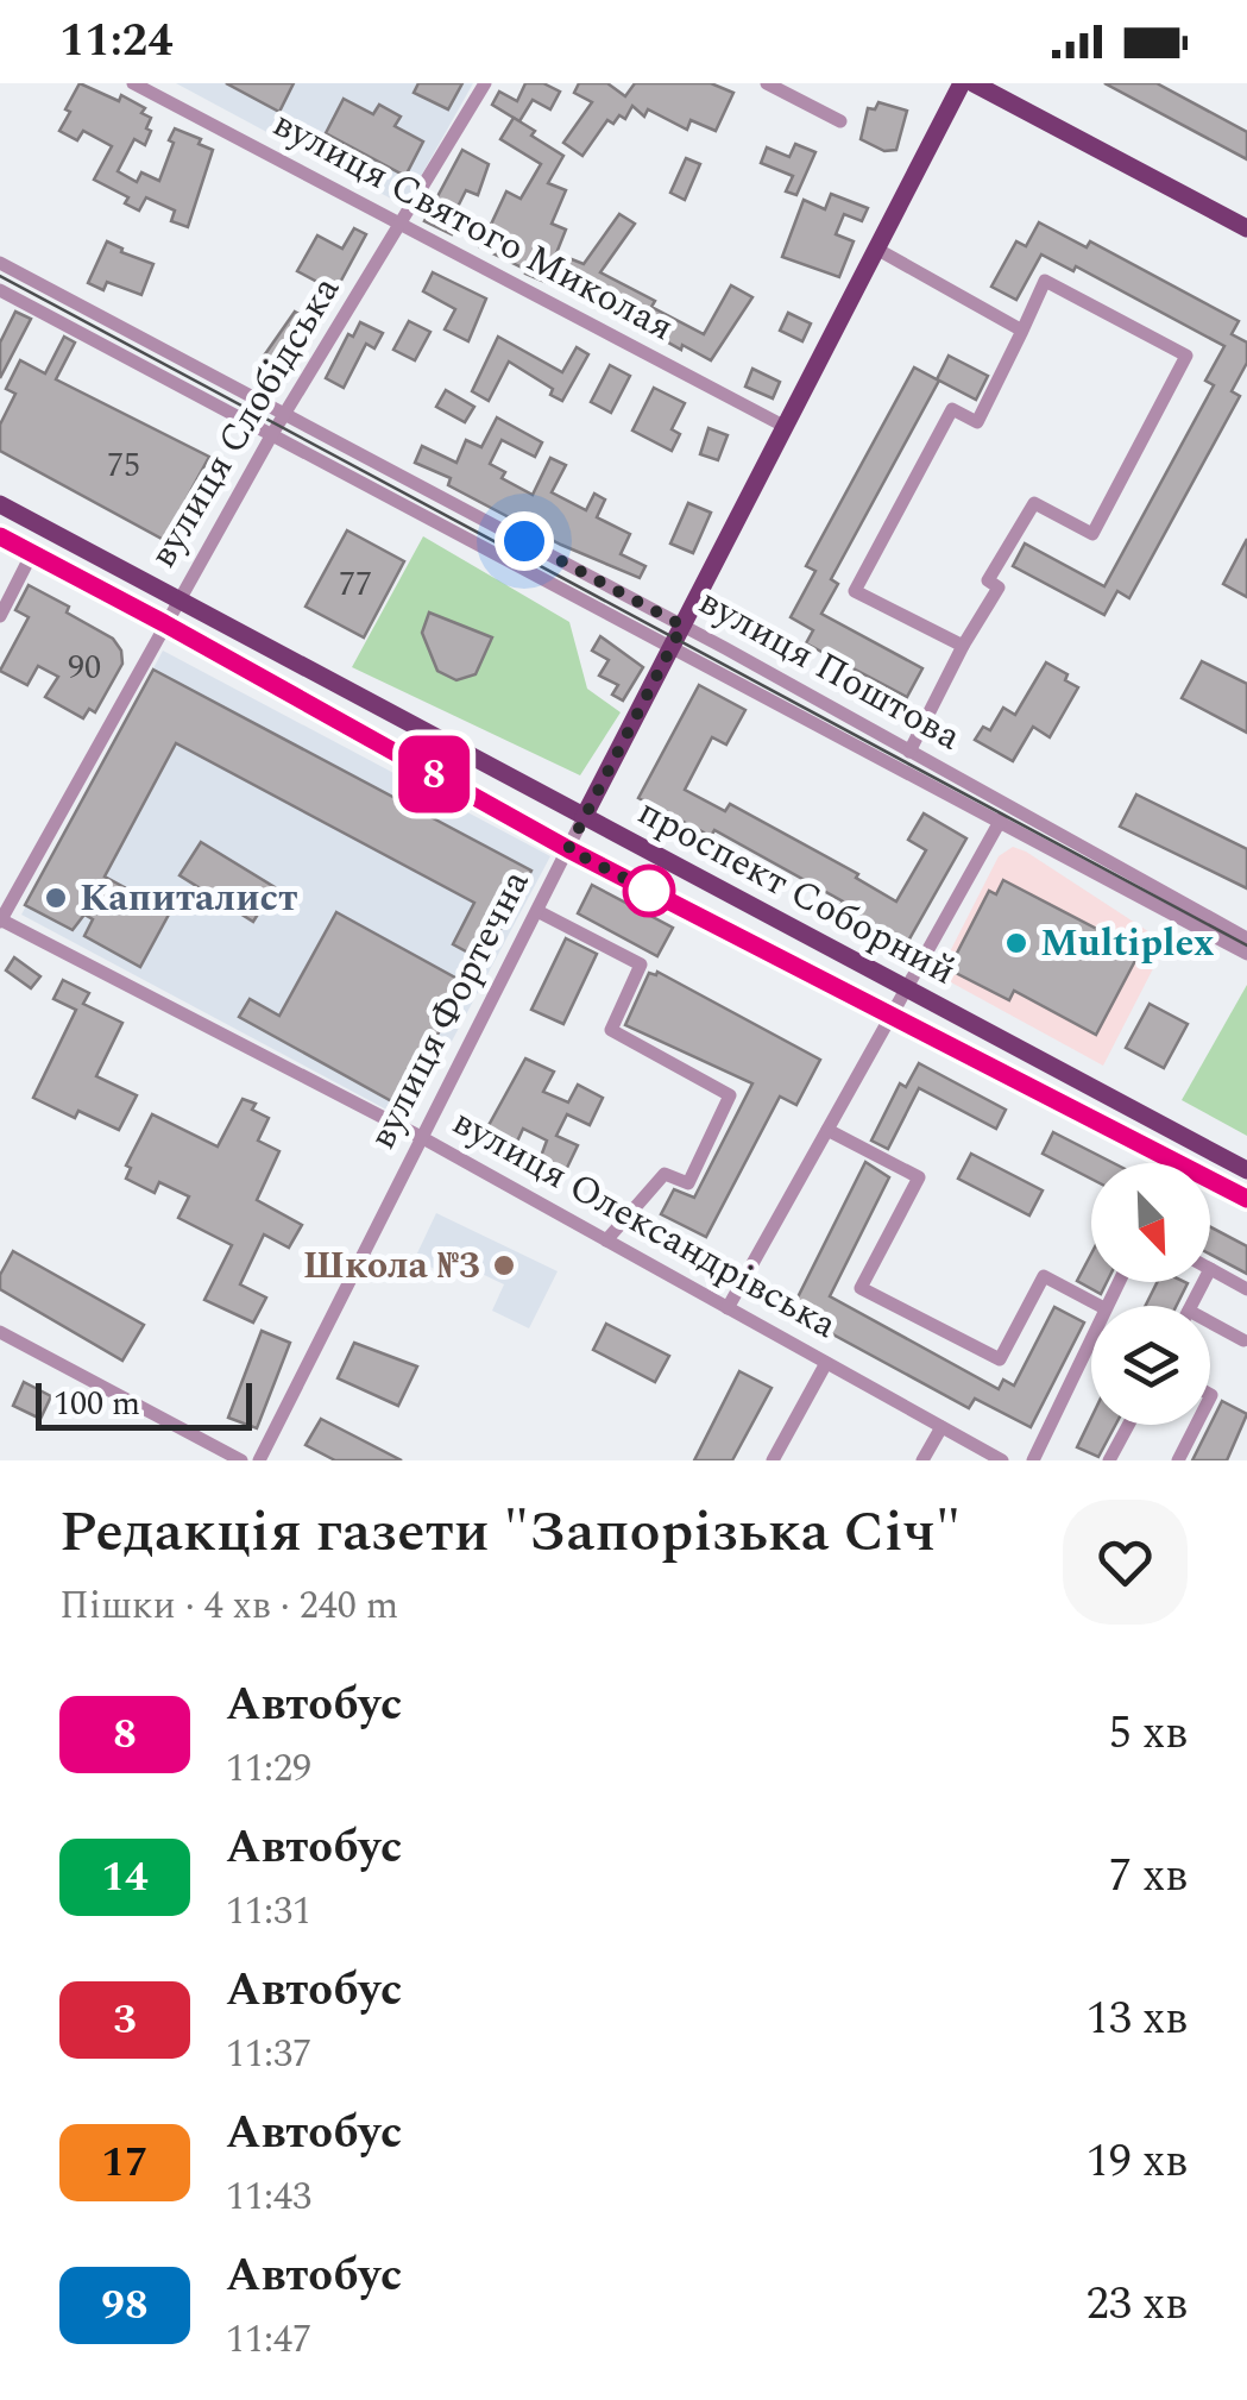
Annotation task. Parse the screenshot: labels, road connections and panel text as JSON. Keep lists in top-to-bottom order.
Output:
{
  "streets": {
    "main road": ["проспект Соборний", "вулиця Фортечна"],
    "street": [
      "вулиця Святого Миколая",
      "вулиця Слобідська",
      "вулиця Поштова",
      "вулиця Олександрівська"
    ]
  },
  "crossings": [
    ["вулиця Святого Миколая", "вулиця Слобідська"],
    ["вулиця Святого Миколая", "вулиця Фортечна"],
    ["вулиця Слобідська", "вулиця Поштова"],
    ["вулиця Слобідська", "проспект Соборний"],
    ["вулиця Слобідська", "вулиця Олександрівська"],
    ["вулиця Поштова", "вулиця Фортечна"],
    ["проспект Соборний", "вулиця Фортечна"],
    ["вулиця Фортечна", "вулиця Олександрівська"]
  ],
  "places": ["Капиталист", "Multiplex", "Школа №3"],
  "lines": ["bus line 8"],
  "house_numbers": ["75", "77", "90"],
  "scale_bar": "100 m",
  "north": "bottom right",
  "page": {
    "status": "11:24",
    "on_map": "8",
    "scale": "100 m",
    "heading": ["Редакція газети \"Запорізька Січ\"", "Пішки · 4 хв · 240 m"],
    "list": [
      {
        "mark": "8",
        "name": "Автобус",
        "note": "11:29",
        "value": "5 хв"
      },
      {
        "mark": "14",
        "name": "Автобус",
        "note": "11:31",
        "value": "7 хв"
      },
      {
        "mark": "3",
        "name": "Автобус",
        "note": "11:37",
        "value": "13 хв"
      },
      {
        "mark": "17",
        "name": "Автобус",
        "note": "11:43",
        "value": "19 хв"
      },
      {
        "mark": "98",
        "name": "Автобус",
        "note": "11:47",
        "value": "23 хв"
      }
    ]
  }
}
